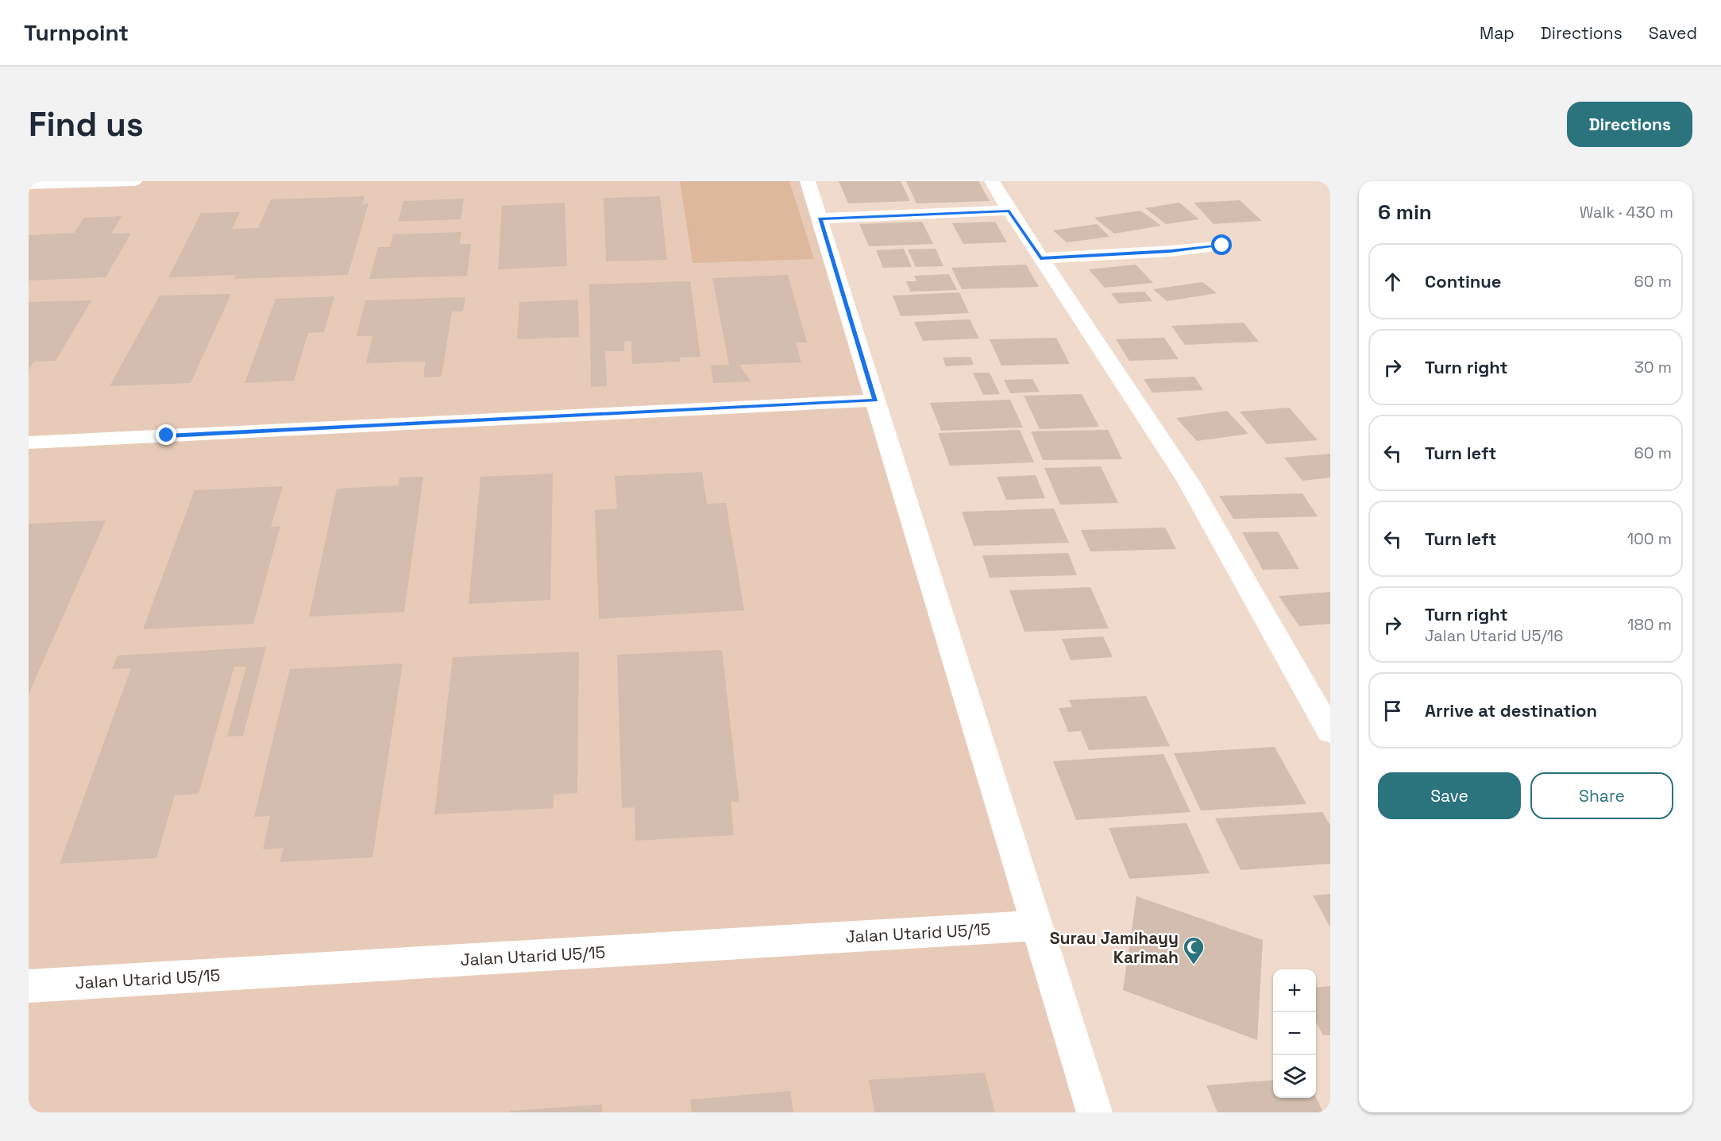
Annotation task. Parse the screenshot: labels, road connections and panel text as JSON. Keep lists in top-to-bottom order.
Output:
{
  "streets": {
    "street": ["Jalan Utarid U5/15"]
  },
  "places": {
    "mosque": ["Surau Jamihayy Karimah"]
  },
  "page": {
    "header": "Turnpoint",
    "nav": ["Map", "Directions", "Saved"],
    "buttons": [
      "Directions",
      ["Save", "Share"]
    ],
    "title": "Find us",
    "heading": ["6 min", "Walk · 430 m"],
    "list": [
      ["Continue", "60 m"],
      ["Turn right", "30 m"],
      ["Turn left", "60 m"],
      ["Turn left", "100 m"],
      ["Turn right", "Jalan Utarid U5/16", "180 m"],
      "Arrive at destination"
    ],
    "map_buttons": ["+", "−"]
  }
}
